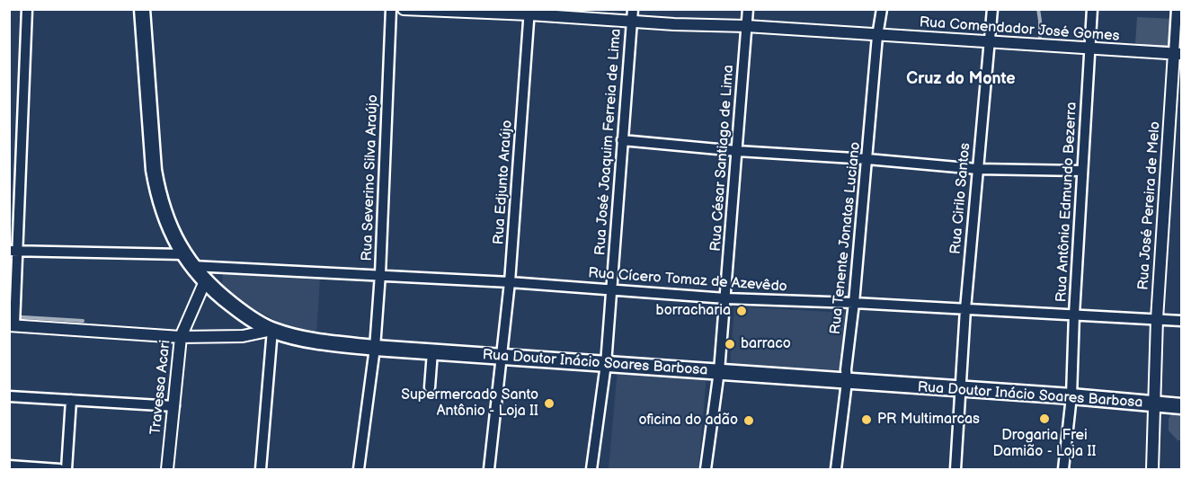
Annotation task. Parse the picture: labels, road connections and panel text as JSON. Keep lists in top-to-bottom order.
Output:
{
  "streets": {
    "main road": ["Rua Doutor Inácio Soares Barbosa"],
    "street": [
      "Rua Comendador José Gomes",
      "Rua José Joaquim Ferreia de Lima",
      "Rua César Santiago de Lima",
      "Rua Severino Silva Araújo",
      "Rua Edjunto Araújo",
      "Rua Cirilo Santos",
      "Rua Antônia Edmundo Bezerra",
      "Rua José Pereira de Melo",
      "Rua Tenente Jonatas Luciano",
      "Rua Cícero Tomaz de Azevêdo",
      "Travessa Acari"
    ]
  },
  "crossings": [
    ["Rua Comendador José Gomes", "Rua José Joaquim Ferreia de Lima"],
    ["Rua Comendador José Gomes", "Rua César Santiago de Lima"],
    ["Rua Comendador José Gomes", "Rua Edjunto Araújo"],
    ["Rua Comendador José Gomes", "Rua Cirilo Santos"],
    ["Rua Comendador José Gomes", "Rua Antônia Edmundo Bezerra"],
    ["Rua Comendador José Gomes", "Rua José Pereira de Melo"],
    ["Rua Comendador José Gomes", "Rua Tenente Jonatas Luciano"],
    ["Rua José Joaquim Ferreia de Lima", "Rua Cícero Tomaz de Azevêdo"],
    ["Rua José Joaquim Ferreia de Lima", "Rua Doutor Inácio Soares Barbosa"],
    ["Rua César Santiago de Lima", "Rua Cícero Tomaz de Azevêdo"],
    ["Rua César Santiago de Lima", "Rua Doutor Inácio Soares Barbosa"],
    ["Rua Severino Silva Araújo", "Rua Cícero Tomaz de Azevêdo"],
    ["Rua Severino Silva Araújo", "Rua Doutor Inácio Soares Barbosa"],
    ["Rua Edjunto Araújo", "Rua Cícero Tomaz de Azevêdo"],
    ["Rua Edjunto Araújo", "Rua Doutor Inácio Soares Barbosa"],
    ["Rua Cirilo Santos", "Rua Cícero Tomaz de Azevêdo"],
    ["Rua Cirilo Santos", "Rua Doutor Inácio Soares Barbosa"],
    ["Rua Antônia Edmundo Bezerra", "Rua Cícero Tomaz de Azevêdo"],
    ["Rua Antônia Edmundo Bezerra", "Rua Doutor Inácio Soares Barbosa"],
    ["Rua José Pereira de Melo", "Rua Cícero Tomaz de Azevêdo"],
    ["Rua José Pereira de Melo", "Rua Doutor Inácio Soares Barbosa"],
    ["Rua Tenente Jonatas Luciano", "Rua Cícero Tomaz de Azevêdo"],
    ["Rua Tenente Jonatas Luciano", "Rua Doutor Inácio Soares Barbosa"],
    ["Rua Doutor Inácio Soares Barbosa", "Travessa Acari"]
  ],
  "districts": ["Cruz do Monte"],
  "places": [
    "borracharia",
    "barraco",
    "Supermercado Santo Antônio - Loja II",
    "Drogaria Frei Damião - Loja II",
    "PR Multimarcas",
    "oficina do adão"
  ]
}
